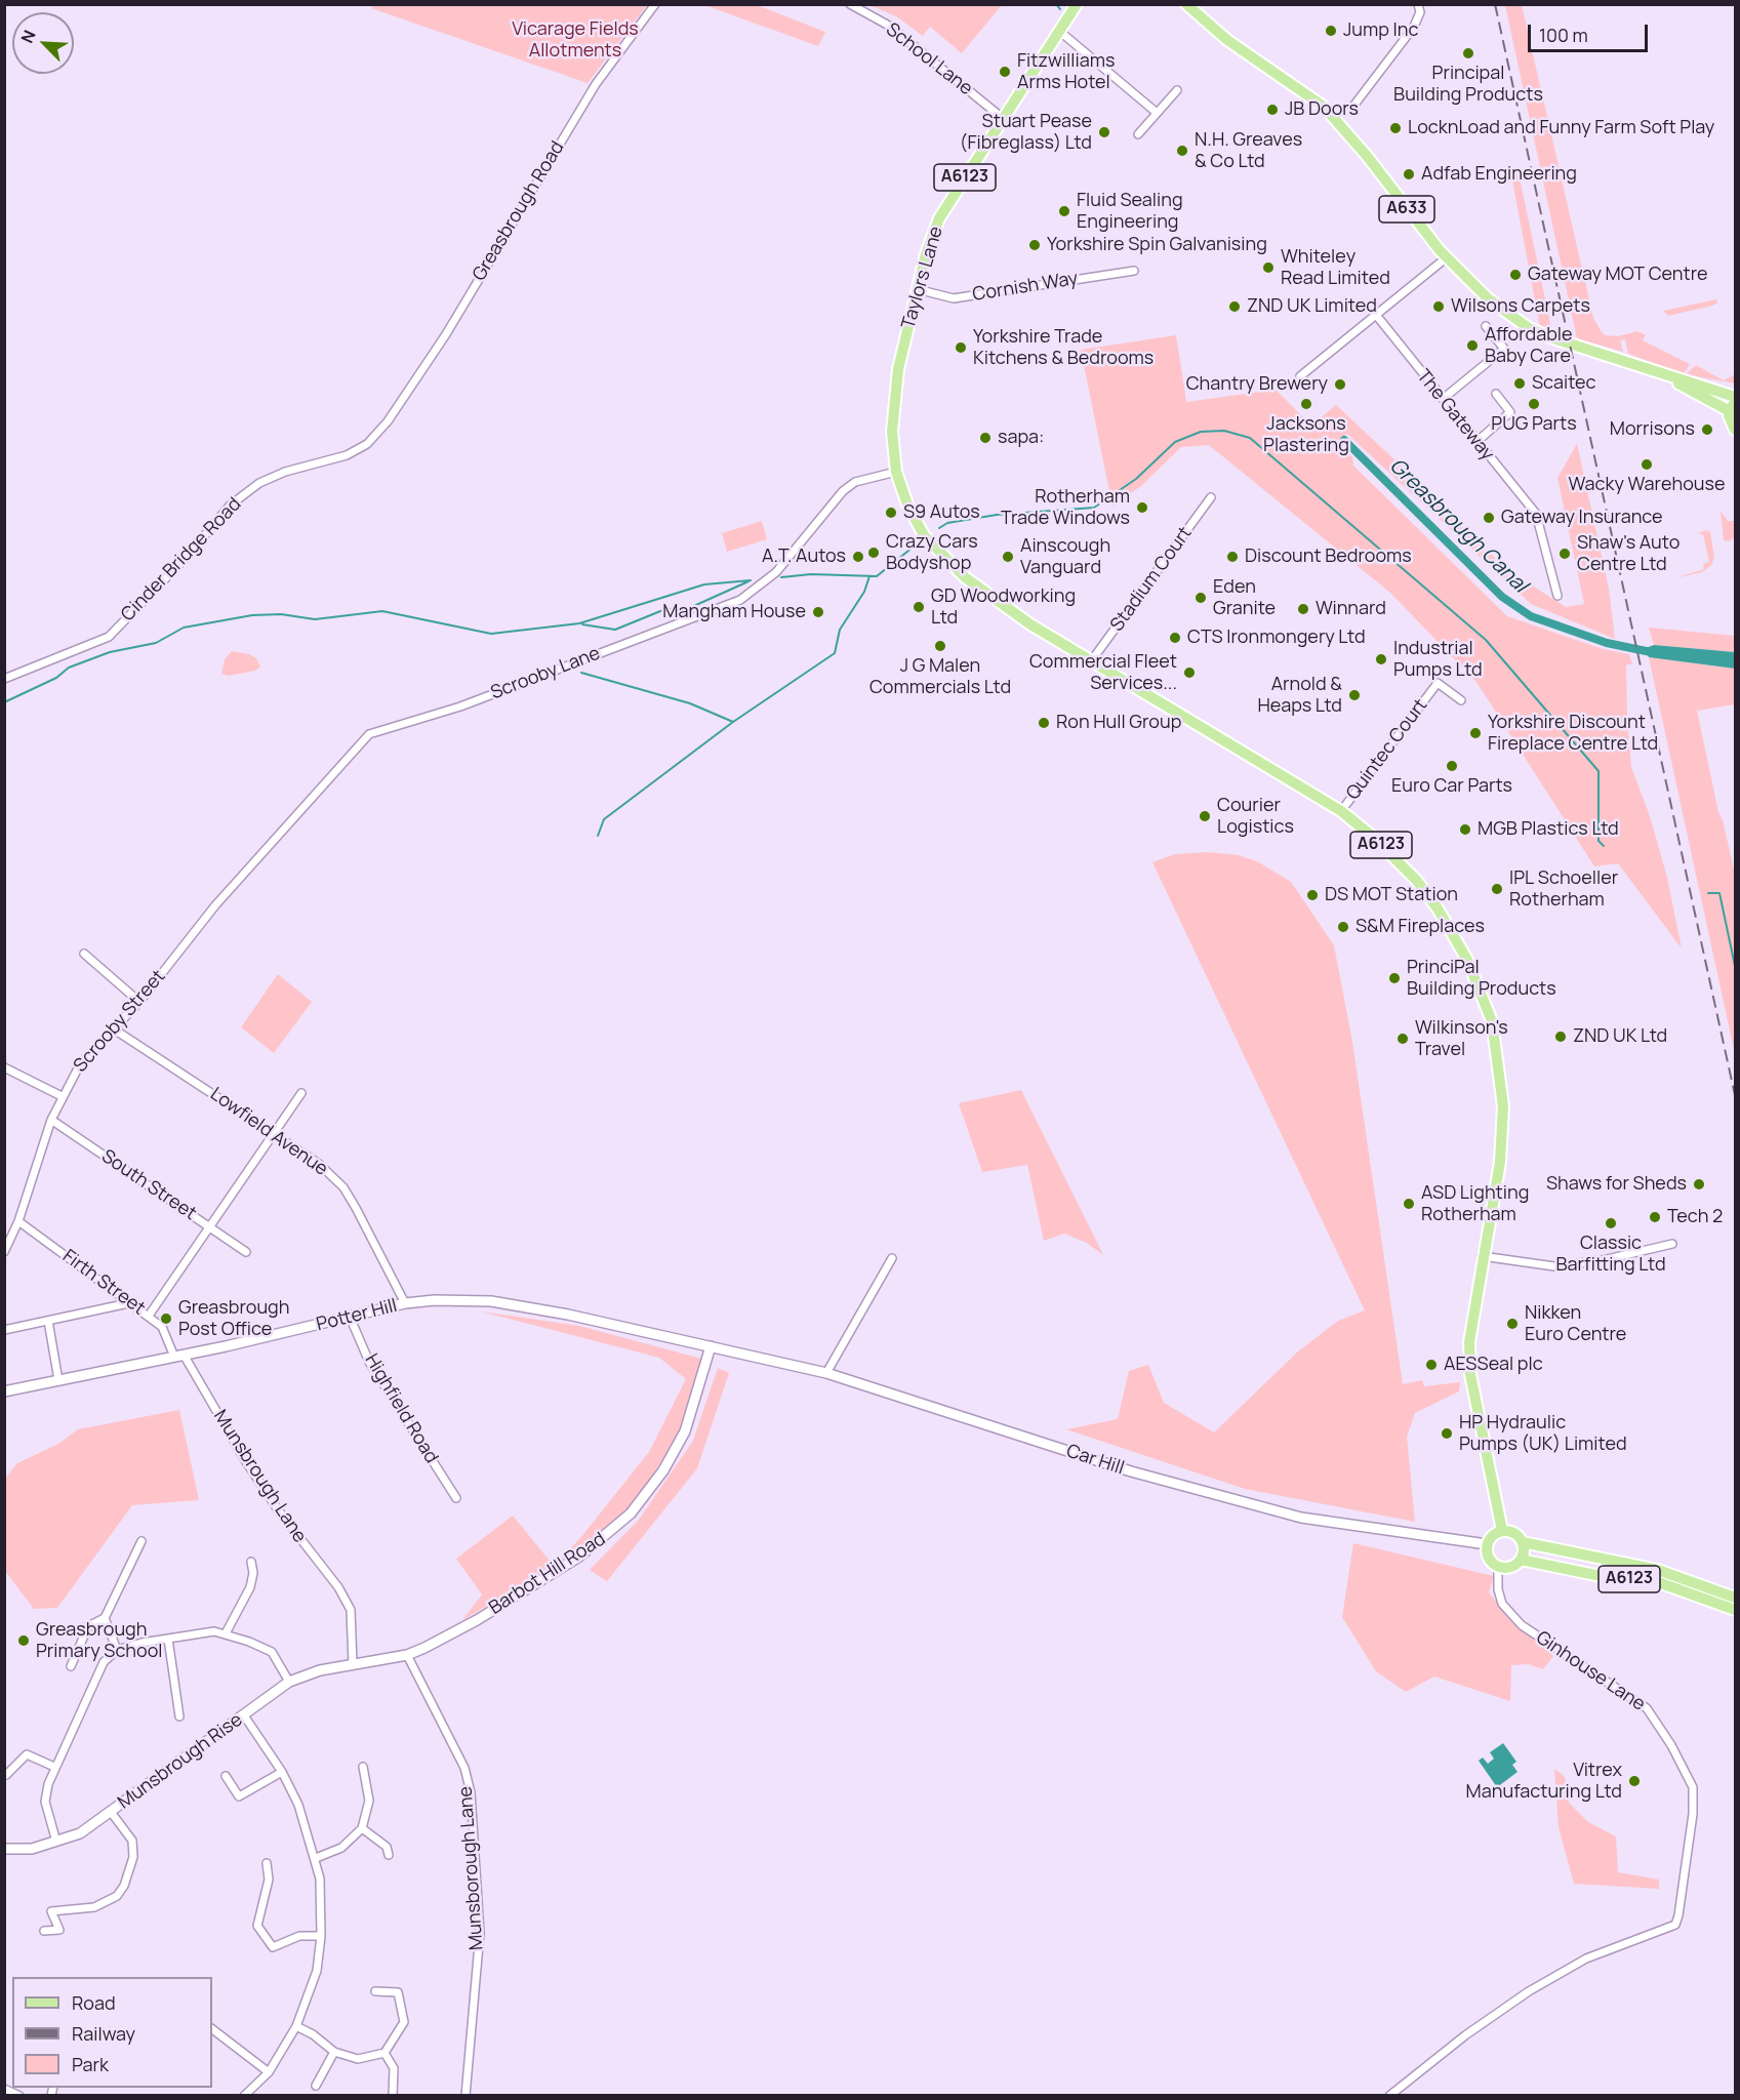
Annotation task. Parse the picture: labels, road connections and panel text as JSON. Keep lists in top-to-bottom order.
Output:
{
  "streets": {
    "main road": [
      "A6123",
      "A633",
      "Taylors Lane",
      "Potter Hill",
      "Car Hill",
      "Barbot Hill Road",
      "Munsbrough Rise"
    ],
    "street": [
      "School Lane",
      "Greasbrough Road",
      "Cornish Way",
      "The Gateway",
      "Cinder Bridge Road",
      "Stadium Court",
      "Scrooby Lane",
      "Quintec Court",
      "Scrooby Street",
      "Lowfield Avenue",
      "South Street",
      "Firth Street",
      "Highfield Road",
      "Munsbrough Lane",
      "Ginhouse Lane",
      "Munsborough Lane"
    ]
  },
  "crossings": [
    ["School Lane", "Taylors Lane"],
    ["A6123", "Taylors Lane"],
    ["A6123", "Stadium Court"],
    ["A6123", "Scrooby Lane"],
    ["A6123", "Quintec Court"],
    ["A6123", "Car Hill"],
    ["A6123", "Ginhouse Lane"],
    ["Greasbrough Road", "Cinder Bridge Road"],
    ["Taylors Lane", "Cornish Way"],
    ["Taylors Lane", "Scrooby Lane"],
    ["Scrooby Lane", "Scrooby Street"],
    ["Scrooby Street", "Lowfield Avenue"],
    ["Scrooby Street", "South Street"],
    ["Scrooby Street", "Firth Street"],
    ["Lowfield Avenue", "Potter Hill"],
    ["Firth Street", "Potter Hill"],
    ["Firth Street", "Munsbrough Lane"],
    ["Potter Hill", "Highfield Road"],
    ["Potter Hill", "Car Hill"],
    ["Potter Hill", "Munsbrough Lane"],
    ["Potter Hill", "Barbot Hill Road"],
    ["Car Hill", "Barbot Hill Road"],
    ["Car Hill", "Ginhouse Lane"],
    ["Munsbrough Lane", "Barbot Hill Road"],
    ["Munsbrough Lane", "Munsbrough Rise"],
    ["Barbot Hill Road", "Munsbrough Rise"],
    ["Barbot Hill Road", "Munsborough Lane"]
  ],
  "water": ["Greasbrough Canal"],
  "parks": ["Vicarage Fields Allotments"],
  "places": [
    "Jump Inc",
    "Principal Building Products",
    "Fitzwilliams Arms Hotel",
    "JB Doors",
    "LocknLoad and Funny Farm Soft Play",
    "Stuart Pease (Fibreglass) Ltd",
    "N.H. Greaves & Co Ltd",
    "Adfab Engineering",
    "Fluid Sealing Engineering",
    "Yorkshire Spin Galvanising",
    "Whiteley Read Limited",
    "Gateway MOT Centre",
    "ZND UK Limited",
    "Wilsons Carpets",
    "Affordable Baby Care",
    "Yorkshire Trade Kitchens & Bedrooms",
    "Scaitec",
    "Chantry Brewery",
    "Jacksons Plastering",
    "PUG Parts",
    "Morrisons",
    "sapa:",
    "Wacky Warehouse",
    "Rotherham Trade Windows",
    "S9 Autos",
    "Gateway Insurance",
    "Crazy Cars Bodyshop",
    "Shaw's Auto Centre Ltd",
    "A.T. Autos",
    "Ainscough Vanguard",
    "Discount Bedrooms",
    "Eden Granite",
    "GD Woodworking Ltd",
    "Winnard",
    "Mangham House",
    "CTS Ironmongery Ltd",
    "J G Malen Commercials Ltd",
    "Industrial Pumps Ltd",
    "Commercial Fleet Services...",
    "Arnold & Heaps Ltd",
    "Ron Hull Group",
    "Yorkshire Discount Fireplace Centre Ltd",
    "Euro Car Parts",
    "Courier Logistics",
    "MGB Plastics Ltd",
    "IPL Schoeller Rotherham",
    "DS MOT Station",
    "S&M Fireplaces",
    "PrinciPal Building Products",
    "ZND UK Ltd",
    "Wilkinson's Travel",
    "Shaws for Sheds",
    "ASD Lighting Rotherham",
    "Tech 2",
    "Classic Barfitting Ltd",
    "Greasbrough Post Office",
    "Nikken Euro Centre",
    "AESSeal plc",
    "HP Hydraulic Pumps (UK) Limited",
    "Greasbrough Primary School",
    "Vitrex Manufacturing Ltd"
  ],
  "legend": ["Road", "Railway", "Park"],
  "scale_bar": "100 m",
  "north": "top left"
}
